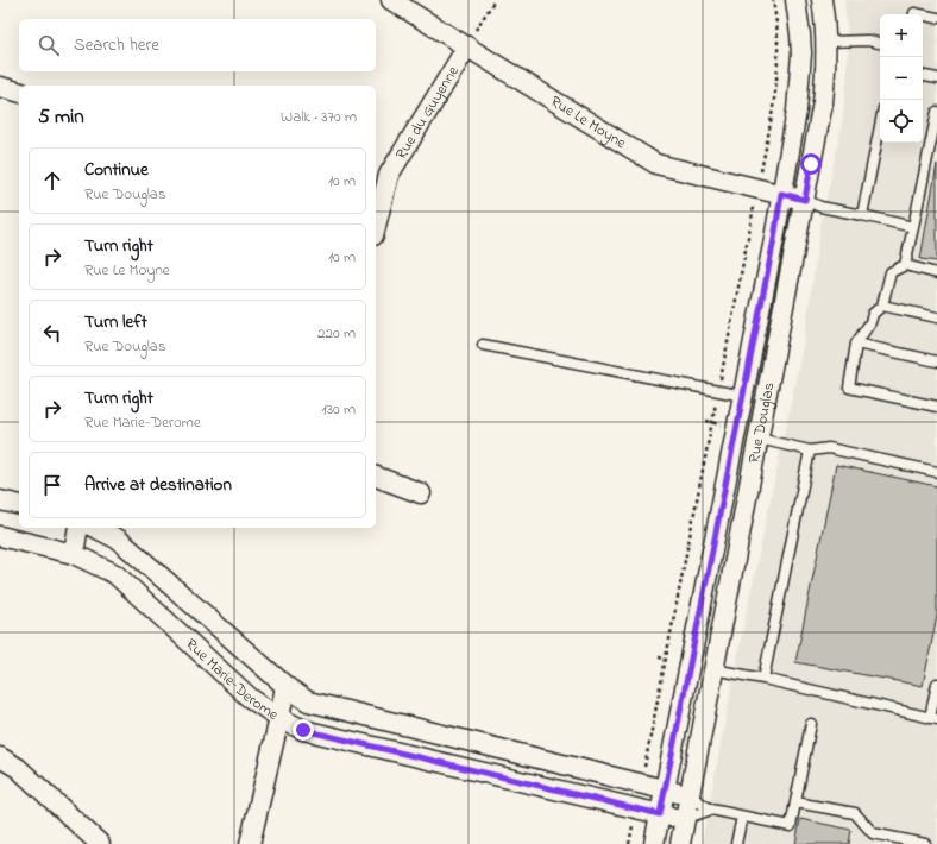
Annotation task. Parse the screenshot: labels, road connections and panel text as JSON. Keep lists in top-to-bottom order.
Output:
{
  "streets": {
    "street": [
      "Rue du Guyenne",
      "Rue Le Moyne",
      "Rue Douglas",
      "Rue Marie-Derome"
    ]
  },
  "crossings": [
    ["Rue du Guyenne", "Rue Le Moyne"],
    ["Rue Le Moyne", "Rue Douglas"],
    ["Rue Douglas", "Rue Marie-Derome"]
  ],
  "page": {
    "map_buttons": ["+", "−"],
    "search": "Search here",
    "heading": ["5 min", "Walk · 370 m"],
    "list": [
      ["Continue", "Rue Douglas", "10 m"],
      ["Turn right", "Rue Le Moyne", "10 m"],
      ["Turn left", "Rue Douglas", "220 m"],
      ["Turn right", "Rue Marie-Derome", "130 m"],
      "Arrive at destination"
    ]
  }
}
